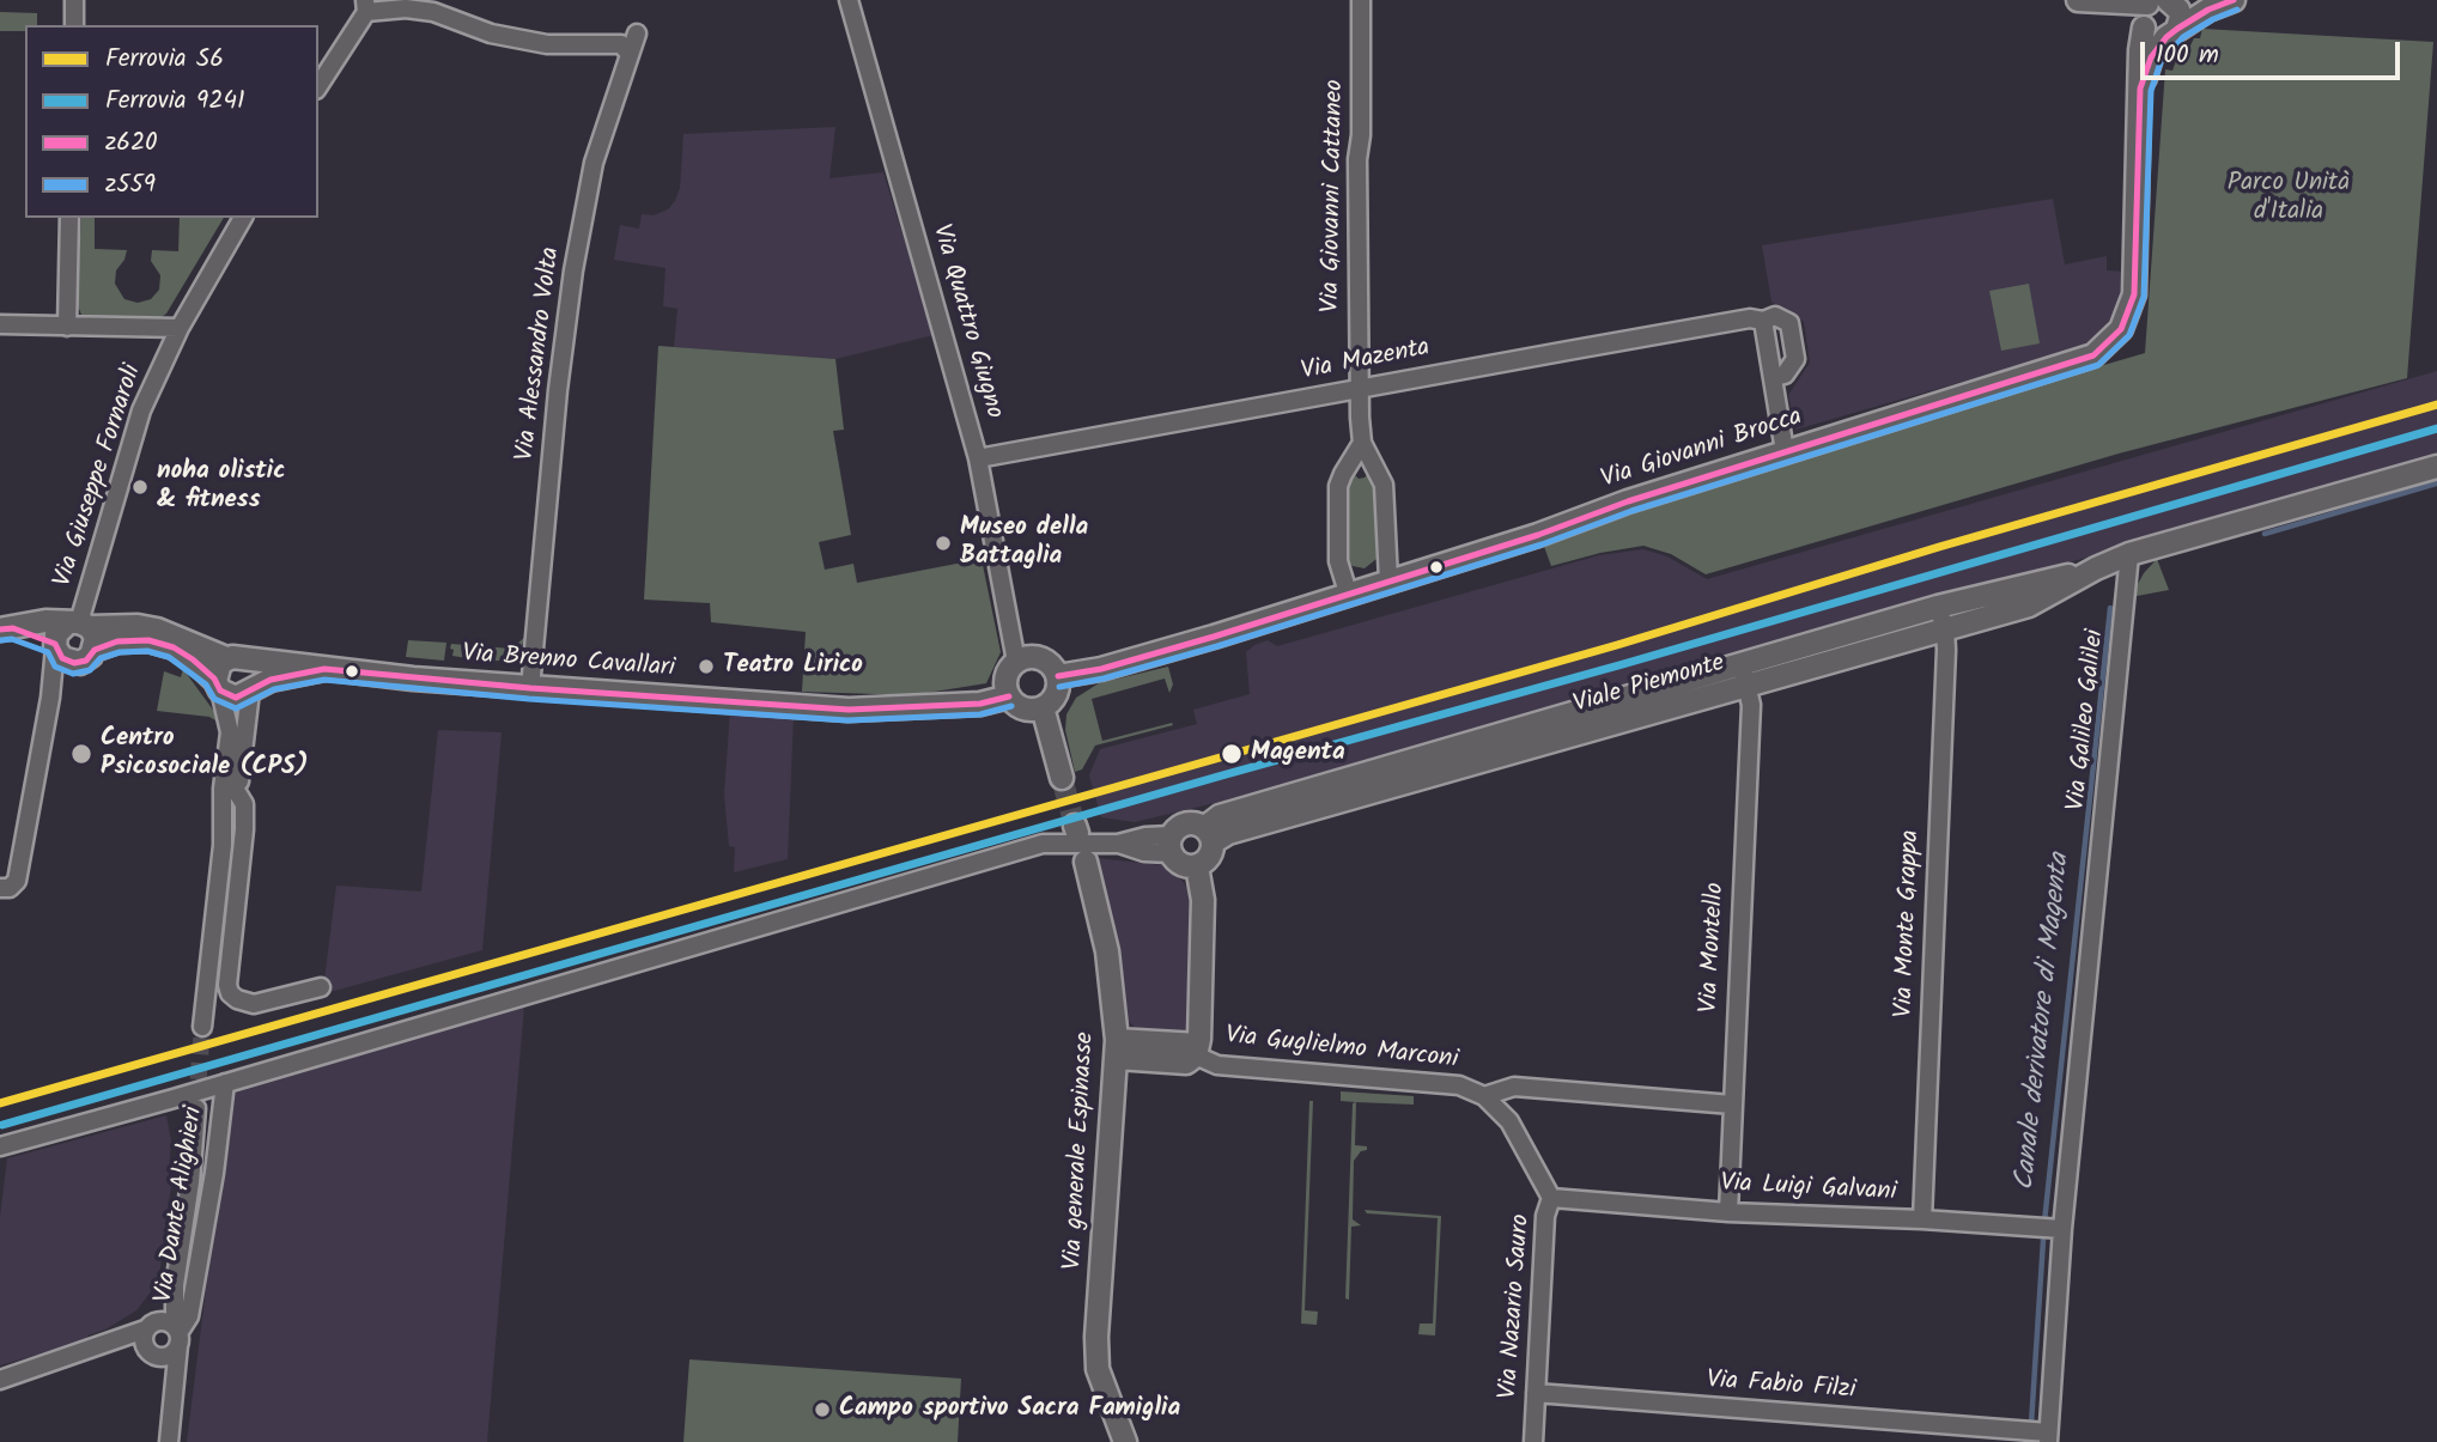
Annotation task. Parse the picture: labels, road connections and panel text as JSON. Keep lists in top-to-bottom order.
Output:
{
  "streets": {
    "street": [
      "Via Giovanni Cattaneo",
      "Via Quattro Giugno",
      "Via Alessandro Volta",
      "Via Mazenta",
      "Via Giovanni Brocca",
      "Via Giuseppe Fornaroli",
      "Via Brenno Cavallari",
      "Viale Piemonte",
      "Via Galileo Galilei",
      "Via Monte Grappa",
      "Via Montello",
      "Via Guglielmo Marconi",
      "Via generale Espinasse",
      "Via Luigi Galvani",
      "Via Dante Alighieri",
      "Via Nazario Sauro",
      "Via Fabio Filzi"
    ]
  },
  "crossings": [
    ["Via Giovanni Cattaneo", "Via Mazenta"],
    ["Via Giovanni Cattaneo", "Via Giovanni Brocca"],
    ["Via Quattro Giugno", "Via Mazenta"],
    ["Via Quattro Giugno", "Via Giovanni Brocca"],
    ["Via Quattro Giugno", "Via Brenno Cavallari"],
    ["Via Alessandro Volta", "Via Brenno Cavallari"],
    ["Via Giovanni Brocca", "Via Brenno Cavallari"],
    ["Via Giuseppe Fornaroli", "Via Brenno Cavallari"],
    ["Viale Piemonte", "Via Galileo Galilei"],
    ["Viale Piemonte", "Via Monte Grappa"],
    ["Viale Piemonte", "Via Montello"],
    ["Via Galileo Galilei", "Via Luigi Galvani"],
    ["Via Galileo Galilei", "Via Fabio Filzi"],
    ["Via Monte Grappa", "Via Luigi Galvani"],
    ["Via Montello", "Via Guglielmo Marconi"],
    ["Via Montello", "Via Luigi Galvani"],
    ["Via Guglielmo Marconi", "Via generale Espinasse"],
    ["Via Guglielmo Marconi", "Via Nazario Sauro"],
    ["Via Luigi Galvani", "Via Nazario Sauro"],
    ["Via Nazario Sauro", "Via Fabio Filzi"]
  ],
  "water": ["Canale derivatore di Magenta"],
  "parks": ["Parco Unità d'Italia"],
  "places": [
    "noha olistic & fitness",
    "Museo della Battaglia",
    "Teatro Lirico",
    "Centro Psicosociale (CPS)",
    "Magenta",
    "Campo sportivo Sacra Famiglia"
  ],
  "lines": [
    "transit line z620",
    "transit line z559",
    "rail line S6",
    "rail line 9241"
  ],
  "legend": [
    "Ferrovia S6",
    "Ferrovia 9241",
    "z620",
    "z559"
  ],
  "scale_bar": "100 m"
}
